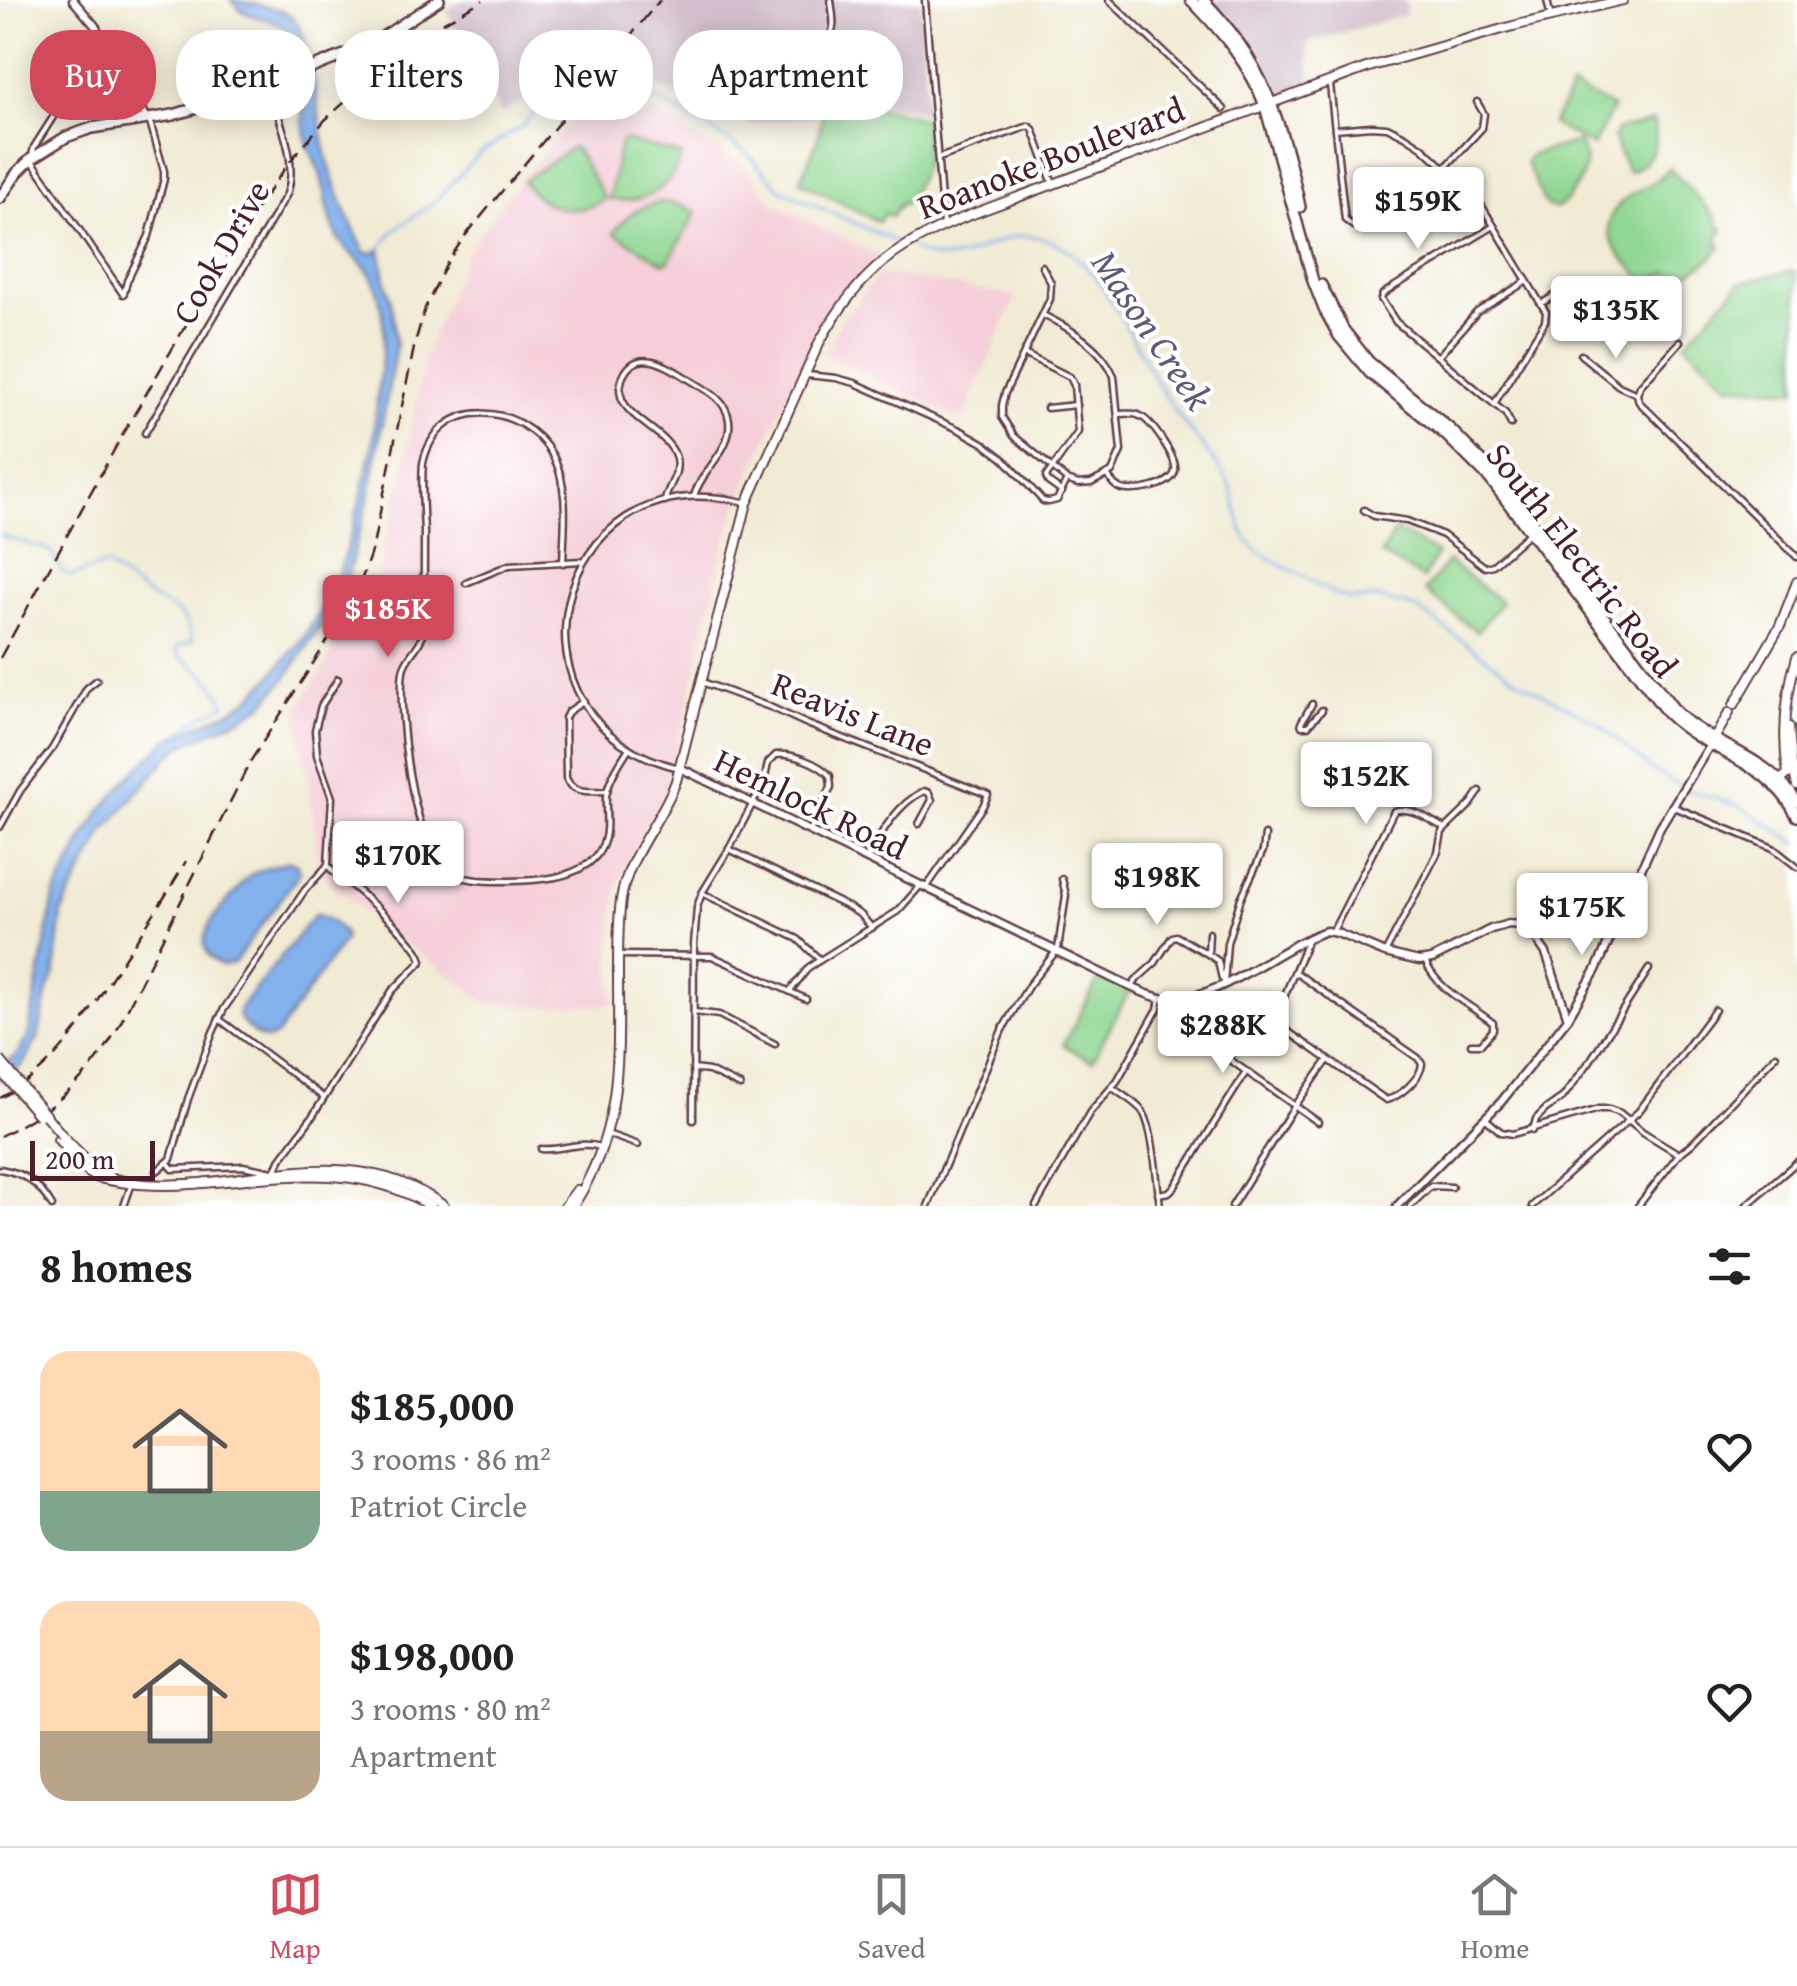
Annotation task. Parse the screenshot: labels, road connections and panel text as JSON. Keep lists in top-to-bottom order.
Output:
{
  "streets": {
    "main road": ["Roanoke Boulevard", "South Electric Road"],
    "street": ["Cook Drive", "Reavis Lane", "Hemlock Road"]
  },
  "crossings": [
    ["Roanoke Boulevard", "South Electric Road"],
    ["Roanoke Boulevard", "Reavis Lane"],
    ["Roanoke Boulevard", "Hemlock Road"],
    ["Reavis Lane", "Hemlock Road"]
  ],
  "water": ["Mason Creek"],
  "scale_bar": "200 m",
  "page": {
    "chip": [
      "Buy",
      "Rent",
      "Filters",
      "New",
      "Apartment"
    ],
    "price": [
      "$159K",
      "$135K",
      "$185K",
      "$152K",
      "$170K",
      "$198K",
      "$175K",
      "$288K"
    ],
    "scale": "200 m",
    "heading": "8 homes",
    "list": [
      {
        "name": "$185,000",
        "note": "3 rooms · 86 m² · Patriot Circle"
      },
      {
        "name": "$198,000",
        "note": "3 rooms · 80 m² · Apartment"
      }
    ],
    "tabs": ["Map", "Saved", "Home"]
  }
}
